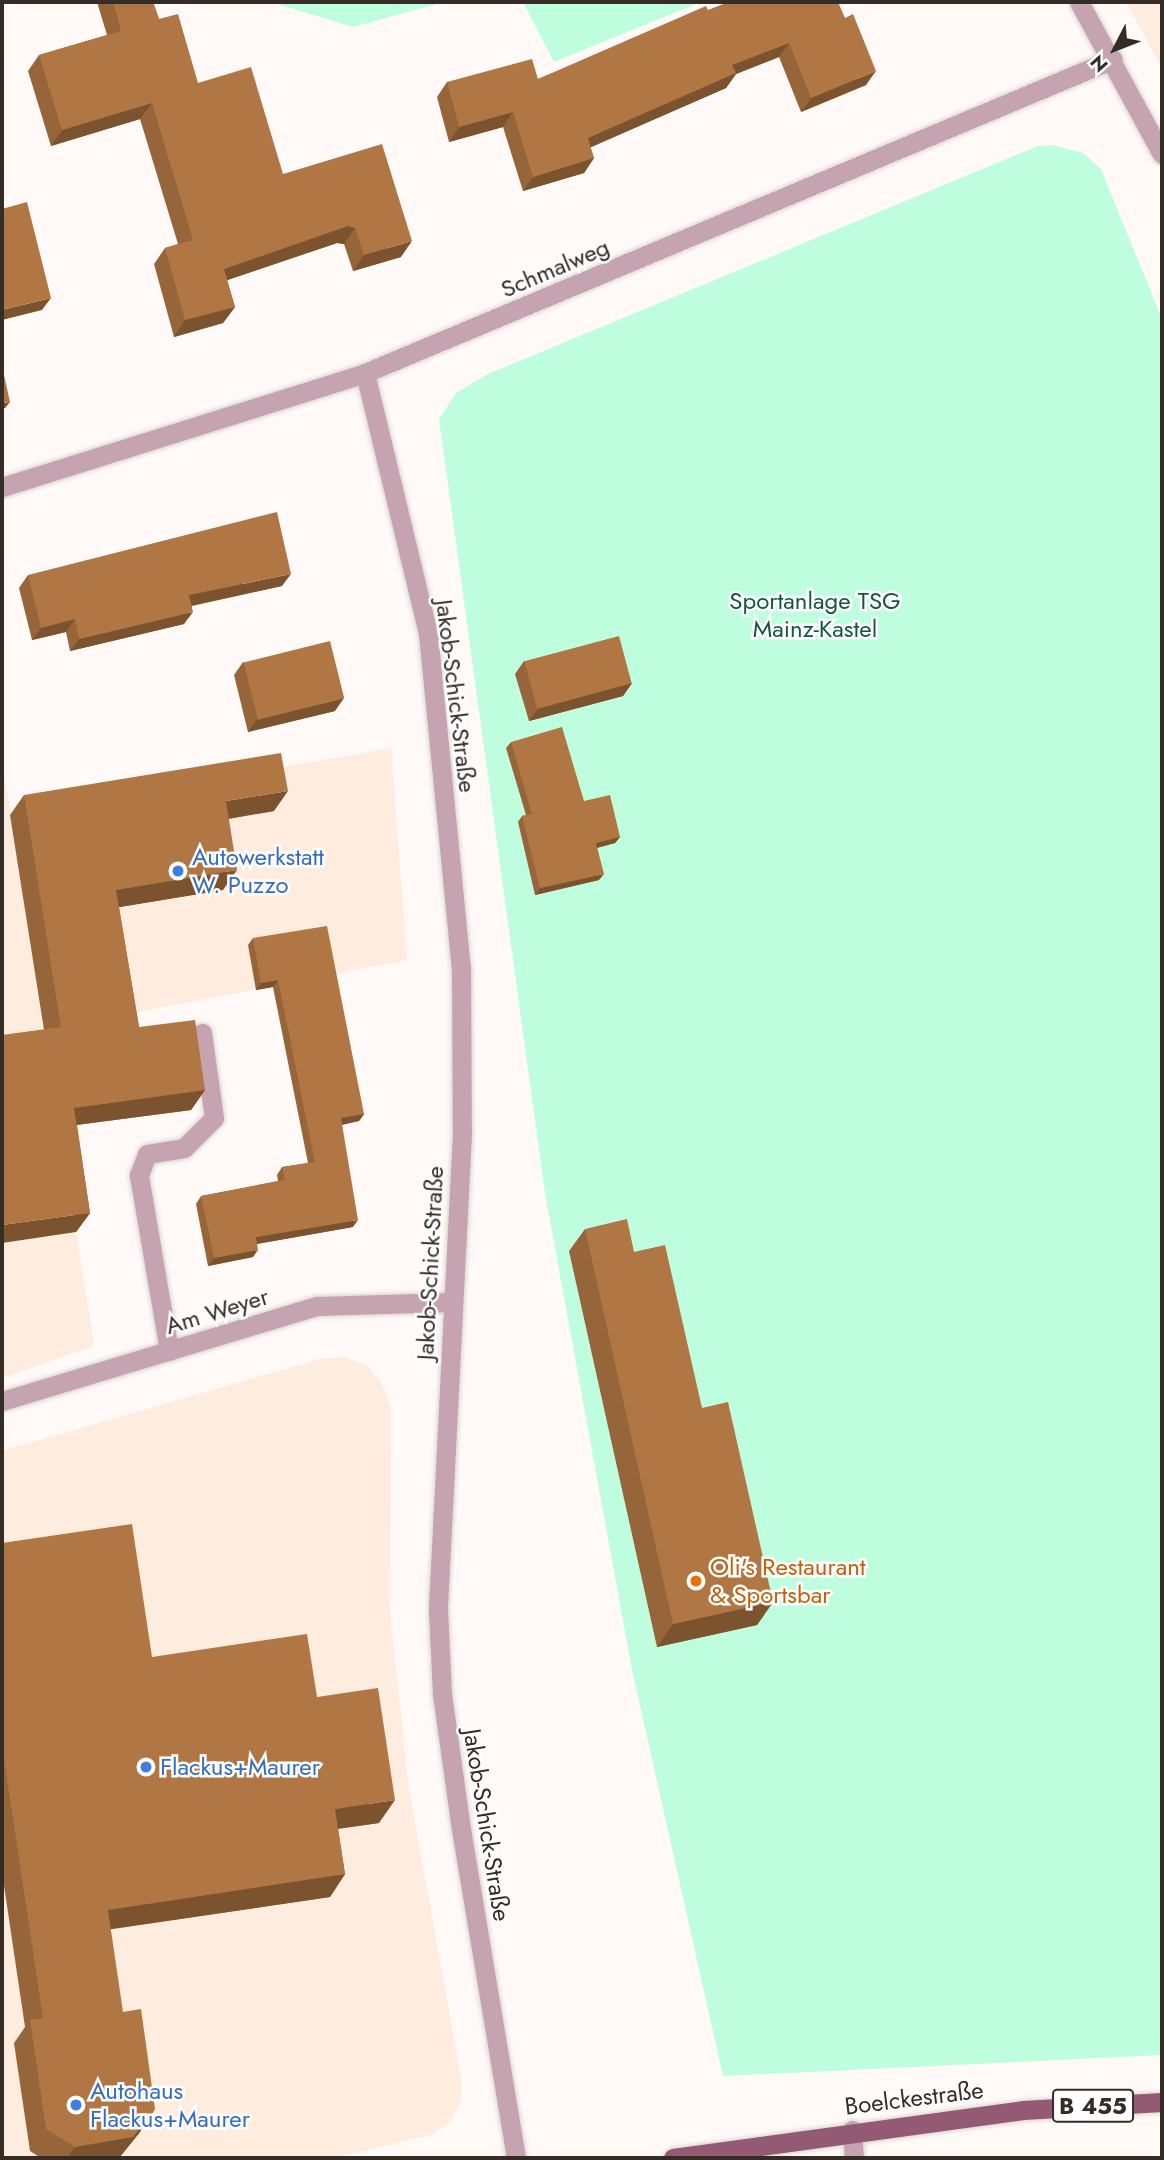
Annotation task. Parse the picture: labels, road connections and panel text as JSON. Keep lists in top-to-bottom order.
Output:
{
  "streets": {
    "main road": ["Boelckestraße", "B 455"],
    "street": ["Schmalweg", "Jakob-Schick-Straße", "Am Weyer"]
  },
  "crossings": [
    ["Schmalweg", "Jakob-Schick-Straße"],
    ["Jakob-Schick-Straße", "Am Weyer"]
  ],
  "parks": ["Sportanlage TSG Mainz-Kastel"],
  "places": [
    "Autowerkstatt W. Puzzo",
    "Oli's Restaurant & Sportsbar",
    "Flackus+Maurer",
    "Autohaus Flackus+Maurer"
  ],
  "north": "bottom left"
}
